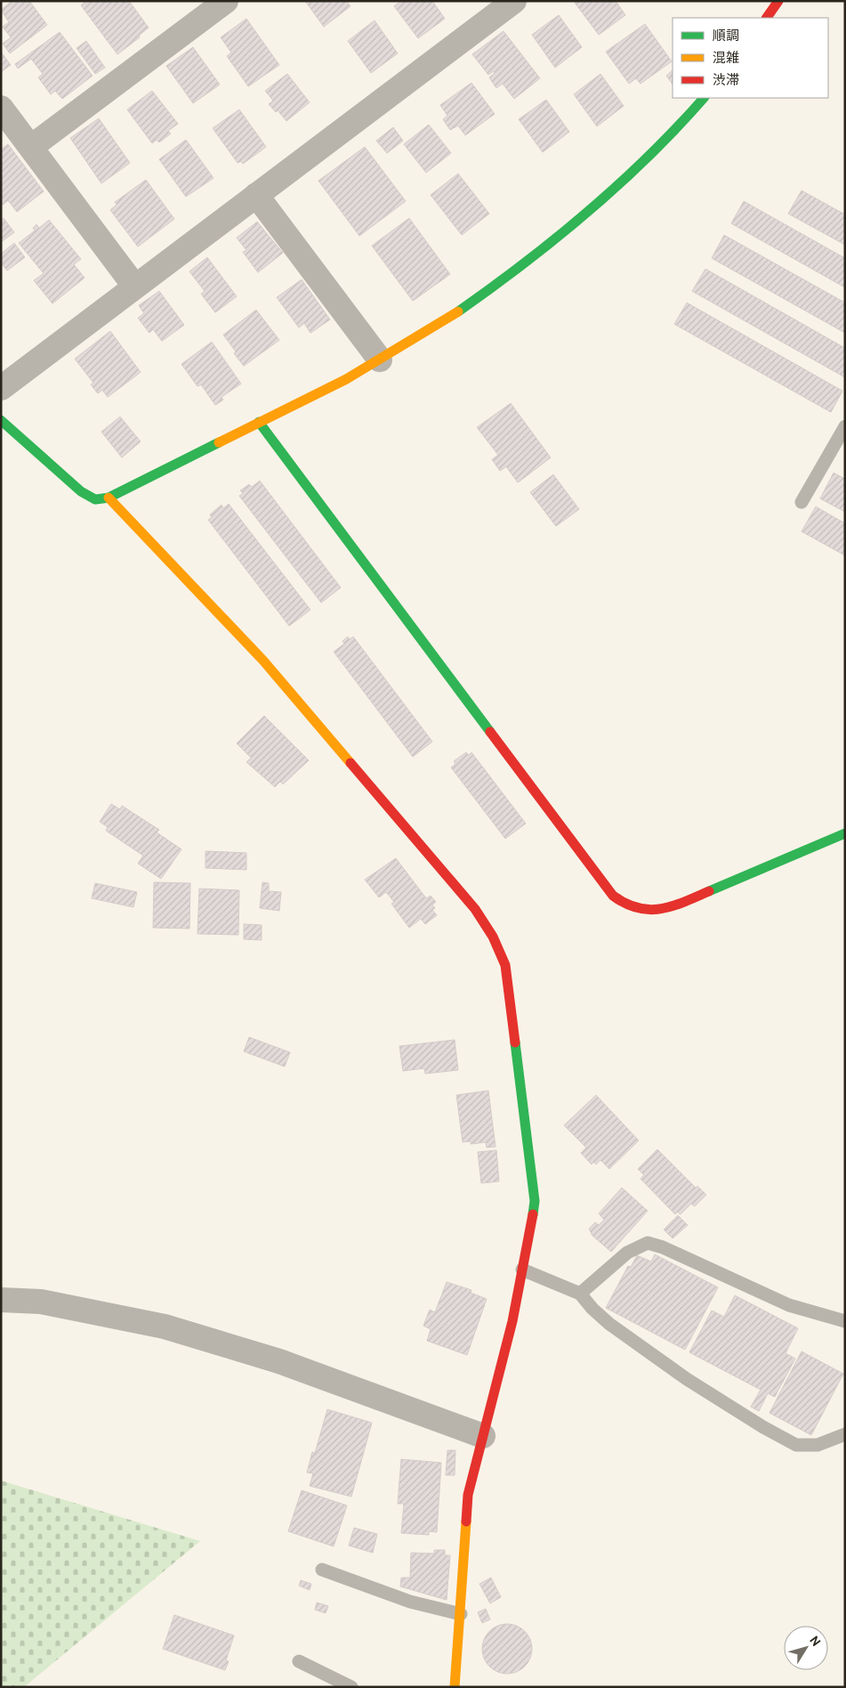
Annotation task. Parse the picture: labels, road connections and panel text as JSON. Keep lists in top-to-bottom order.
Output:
{
  "legend": ["順調", "混雑", "渋滞"],
  "north": "top right"
}
